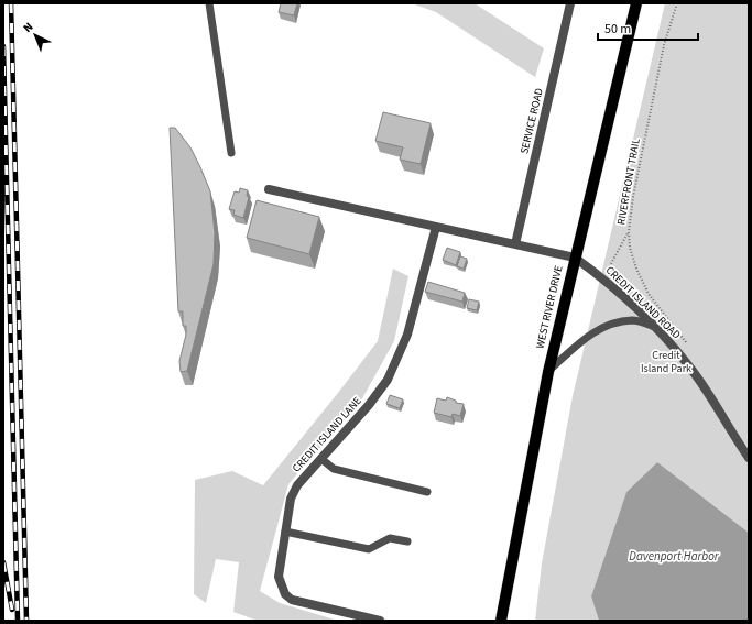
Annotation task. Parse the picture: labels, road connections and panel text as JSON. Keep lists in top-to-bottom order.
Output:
{
  "streets": {
    "main road": ["WEST RIVER DRIVE"],
    "street": ["SERVICE ROAD", "CREDIT ISLAND ROAD", "CREDIT ISLAND LANE"],
    "path": ["RIVERFRONT TRAIL"]
  },
  "crossings": [
    ["CREDIT ISLAND ROAD", "WEST RIVER DRIVE"]
  ],
  "water": ["Davenport Harbor"],
  "parks": ["Credit Island Park"],
  "scale_bar": "50 m",
  "north": "top left"
}
